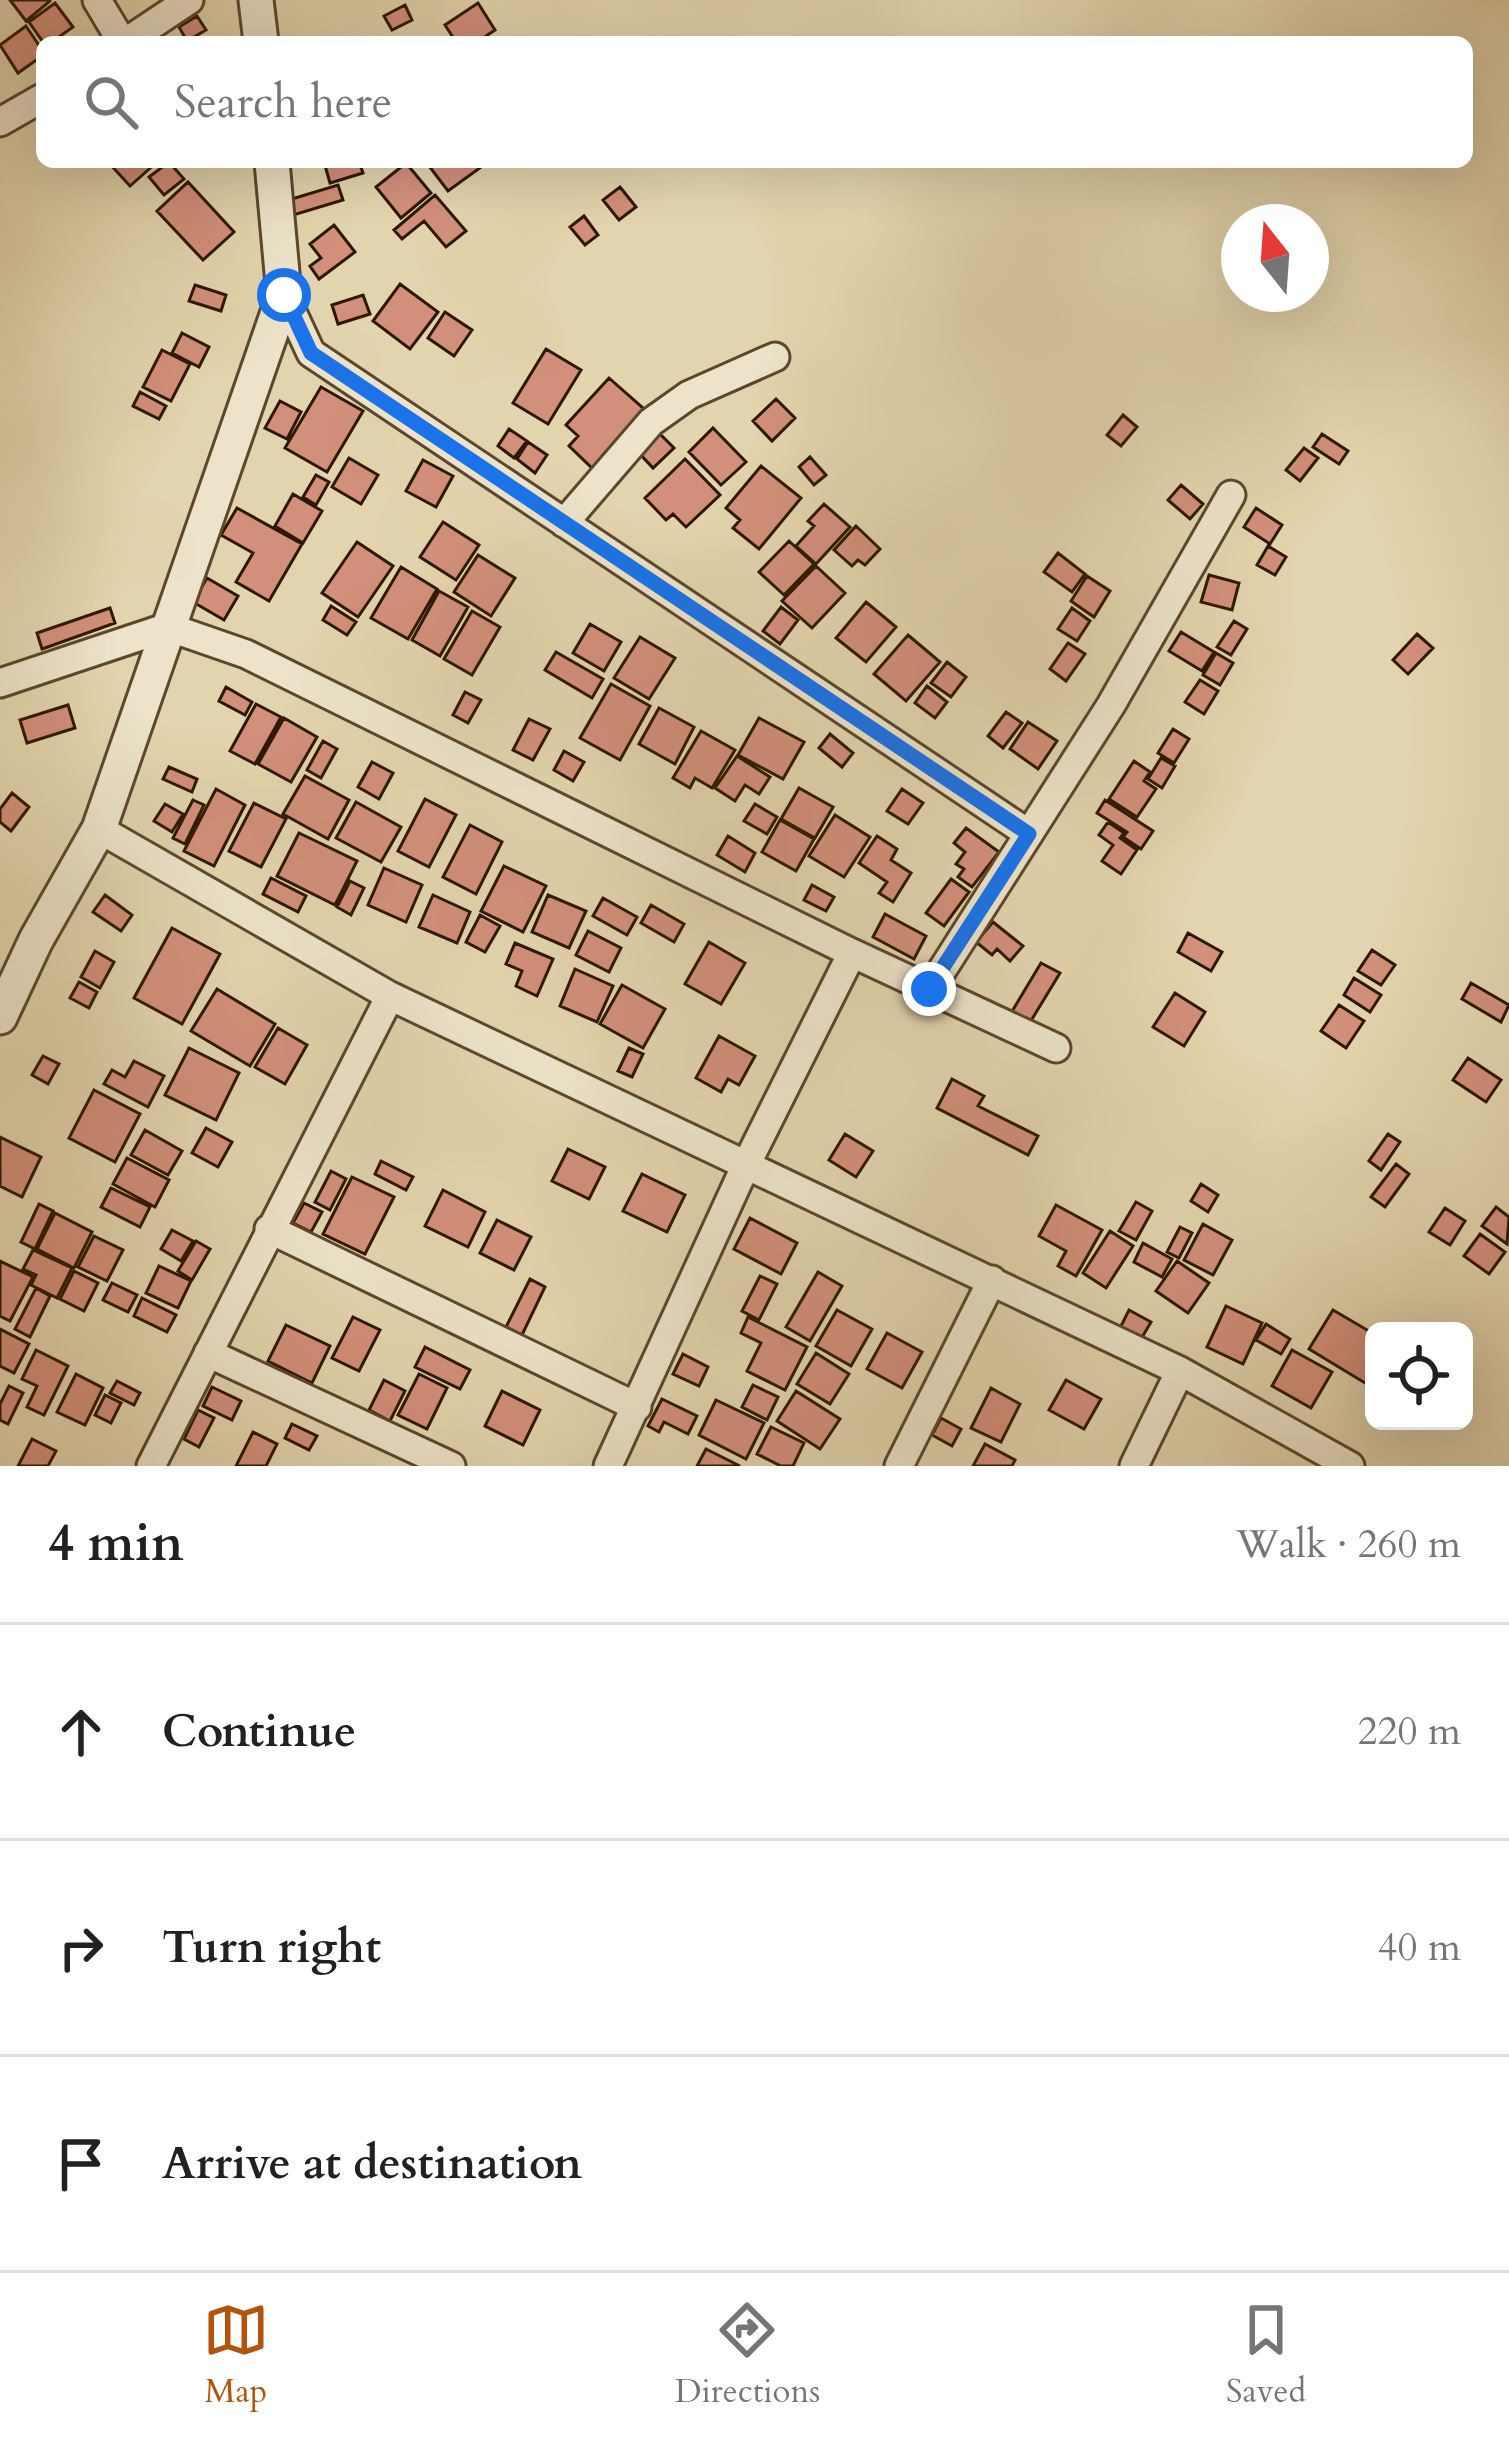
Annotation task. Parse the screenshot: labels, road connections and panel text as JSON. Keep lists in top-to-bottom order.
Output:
{
  "north": "top",
  "page": {
    "search": "Search here",
    "heading": ["4 min", "Walk · 260 m"],
    "list": [
      ["Continue", "220 m"],
      ["Turn right", "40 m"],
      "Arrive at destination"
    ],
    "nav": ["Map", "Directions", "Saved"]
  }
}
